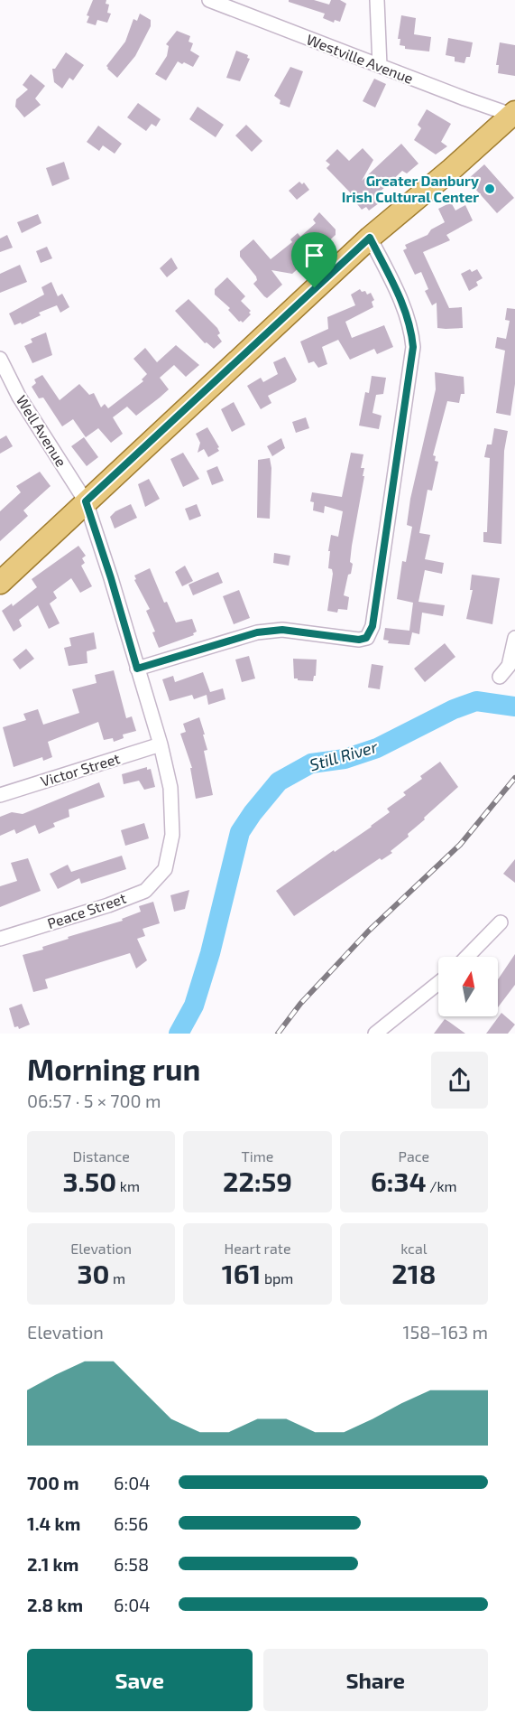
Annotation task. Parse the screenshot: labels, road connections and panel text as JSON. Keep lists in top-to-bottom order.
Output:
{
  "streets": {
    "street": [
      "Westville Avenue",
      "Well Avenue",
      "Victor Street",
      "Peace Street"
    ]
  },
  "crossings": [
    ["Well Avenue", "Victor Street"],
    ["Well Avenue", "Peace Street"]
  ],
  "water": ["Still River"],
  "places": ["Greater Danbury Irish Cultural Center"],
  "north": "top",
  "page": {
    "heading": ["Morning run", "06:57 · 5 × 700 m"],
    "stats": [
      ["Distance", "3.50 km"],
      ["Time", "22:59"],
      ["Pace", "6:34 /km"],
      ["Elevation", "30 m"],
      ["Heart rate", "161 bpm"],
      ["kcal", "218"]
    ],
    "chart": ["Elevation", "158–163 m"],
    "list": [
      {
        "name": "700 m",
        "note": "6:04"
      },
      {
        "name": "1.4 km",
        "note": "6:56"
      },
      {
        "name": "2.1 km",
        "note": "6:58"
      },
      {
        "name": "2.8 km",
        "note": "6:04"
      }
    ],
    "buttons": ["Save", "Share"]
  }
}
